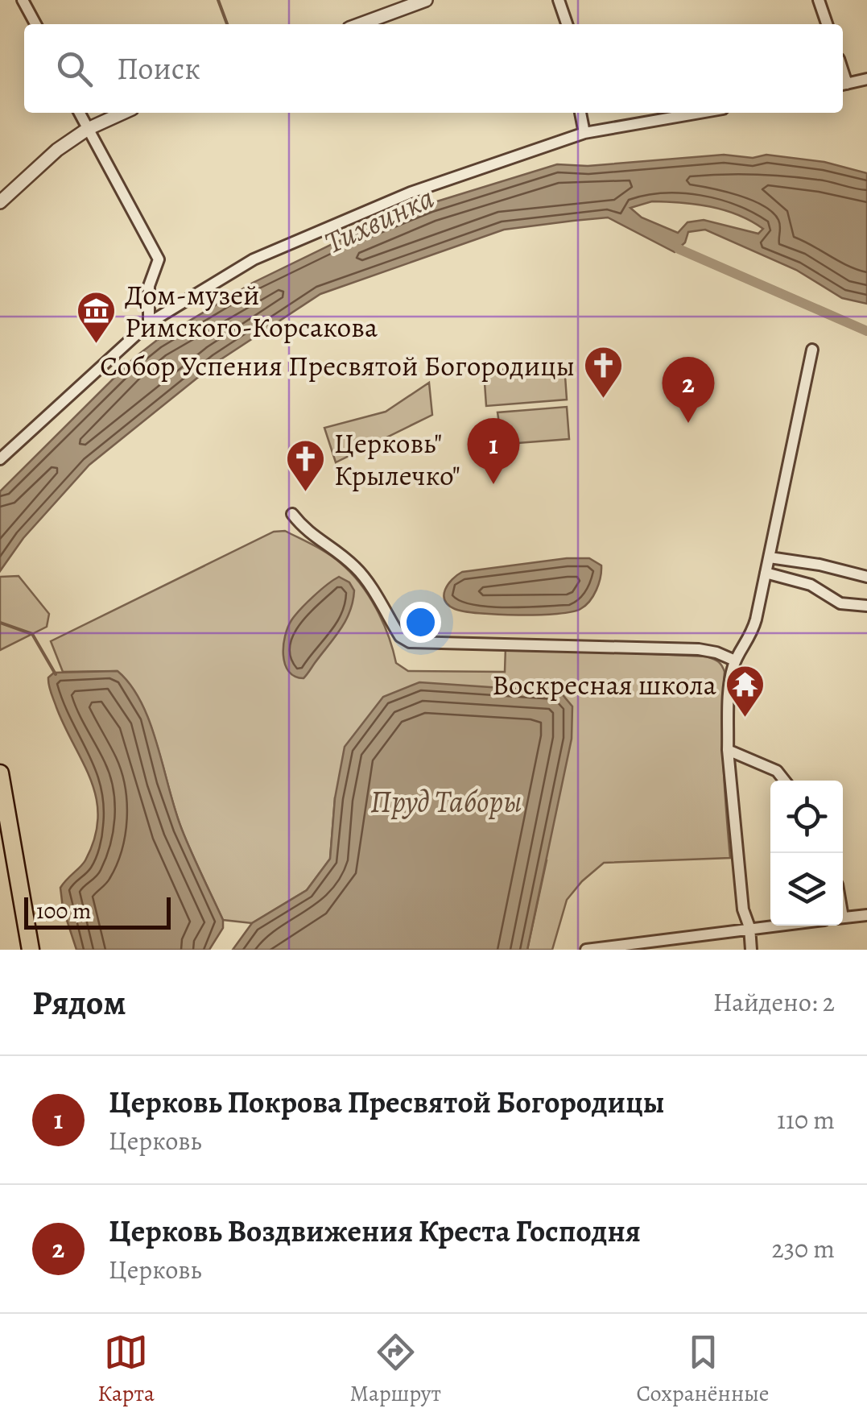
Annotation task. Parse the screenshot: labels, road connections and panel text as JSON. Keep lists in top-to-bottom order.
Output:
{
  "water": ["Тихвинка", "Пруд Таборы"],
  "places": {
    "museum": ["Дом-музей Римского-Корсакова"],
    "church": ["Собор Успения Пресвятой Богородицы", "Церковь\" Крылечко\""],
    "temple": ["Воскресная школа"]
  },
  "scale_bar": "100 m",
  "page": {
    "search": "Поиск",
    "pins": ["2", "1"],
    "scale": "100 m",
    "heading": ["Рядом", "Найдено: 2"],
    "list": [
      {
        "mark": "1",
        "name": "Церковь Покрова Пресвятой Богородицы",
        "note": "Церковь",
        "value": "110 m"
      },
      {
        "mark": "2",
        "name": "Церковь Воздвижения Креста Господня",
        "note": "Церковь",
        "value": "230 m"
      }
    ],
    "nav": ["Карта", "Маршрут", "Сохранённые"]
  }
}
